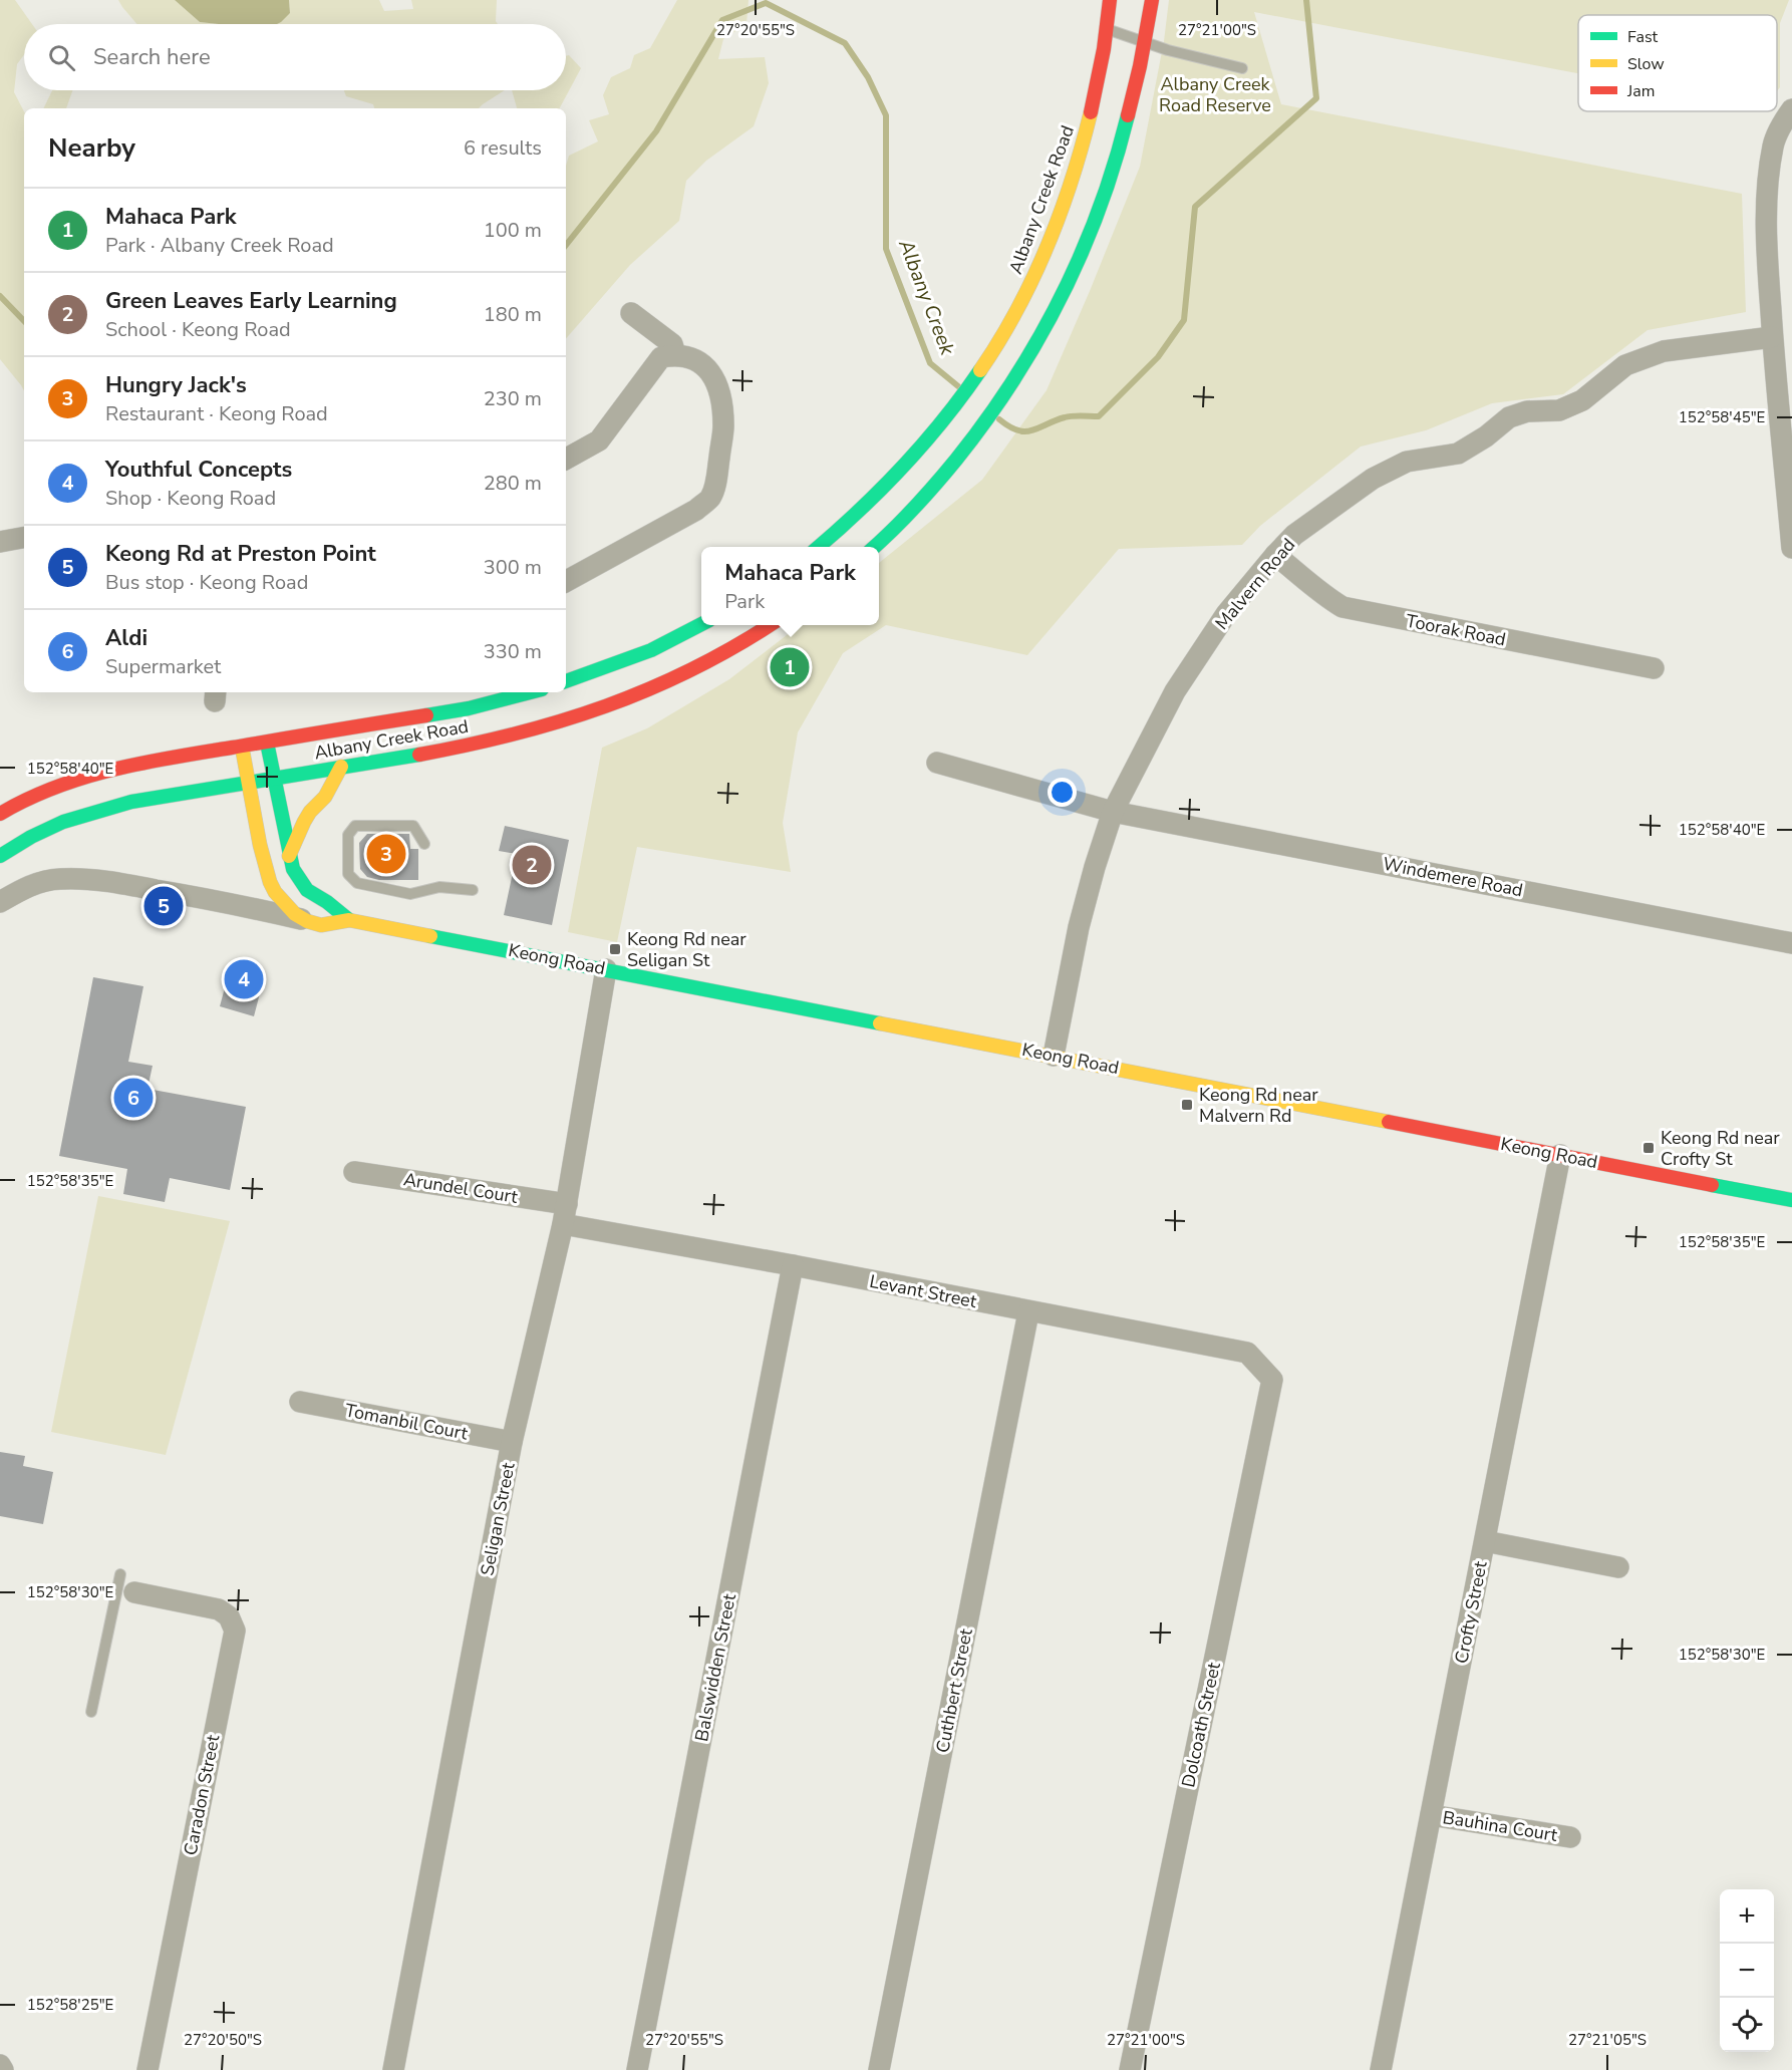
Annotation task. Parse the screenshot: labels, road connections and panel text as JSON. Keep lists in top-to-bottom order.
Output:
{
  "streets": {
    "main road": ["Albany Creek Road", "Keong Road"],
    "street": [
      "Malvern Road",
      "Toorak Road",
      "Windemere Road",
      "Arundel Court",
      "Levant Street",
      "Tomanbil Court",
      "Seligan Street",
      "Crofty Street",
      "Balswidden Street",
      "Cuthbert Street",
      "Dolcoath Street",
      "Caradon Street",
      "Bauhina Court"
    ]
  },
  "crossings": [
    ["Albany Creek Road", "Keong Road"],
    ["Malvern Road", "Toorak Road"],
    ["Malvern Road", "Windemere Road"],
    ["Malvern Road", "Keong Road"],
    ["Keong Road", "Seligan Street"],
    ["Keong Road", "Crofty Street"],
    ["Arundel Court", "Levant Street"],
    ["Arundel Court", "Seligan Street"],
    ["Levant Street", "Seligan Street"],
    ["Levant Street", "Balswidden Street"],
    ["Levant Street", "Cuthbert Street"],
    ["Levant Street", "Dolcoath Street"],
    ["Tomanbil Court", "Seligan Street"],
    ["Crofty Street", "Bauhina Court"]
  ],
  "water": ["Albany Creek"],
  "parks": ["Albany Creek Road Reserve"],
  "places": {
    "transit": ["Keong Rd near Seligan St", "Keong Rd near Malvern Rd", "Keong Rd near Crofty St"]
  },
  "legend": ["Fast", "Slow", "Jam"],
  "page": {
    "search": "Search here",
    "heading": ["Nearby", "6 results"],
    "list": [
      {
        "mark": "1",
        "name": "Mahaca Park",
        "note": "Park · Albany Creek Road",
        "value": "100 m"
      },
      {
        "mark": "2",
        "name": "Green Leaves Early Learning",
        "note": "School · Keong Road",
        "value": "180 m"
      },
      {
        "mark": "3",
        "name": "Hungry Jack's",
        "note": "Restaurant · Keong Road",
        "value": "230 m"
      },
      {
        "mark": "4",
        "name": "Youthful Concepts",
        "note": "Shop · Keong Road",
        "value": "280 m"
      },
      {
        "mark": "5",
        "name": "Keong Rd at Preston Point",
        "note": "Bus stop · Keong Road",
        "value": "300 m"
      },
      {
        "mark": "6",
        "name": "Aldi",
        "note": "Supermarket",
        "value": "330 m"
      }
    ],
    "popup": ["Mahaca Park", "Park"],
    "pins": [
      "1",
      "3",
      "2",
      "5",
      "4",
      "6"
    ],
    "map_buttons": ["+", "−"]
  },
  "coordinates": [
    "27°20'55\"S",
    "27°21'00\"S",
    "152°58'45\"E",
    "152°58'40\"E",
    "152°58'35\"E",
    "152°58'30\"E",
    "152°58'25\"E",
    "27°20'50\"S",
    "27°21'05\"S"
  ]
}
